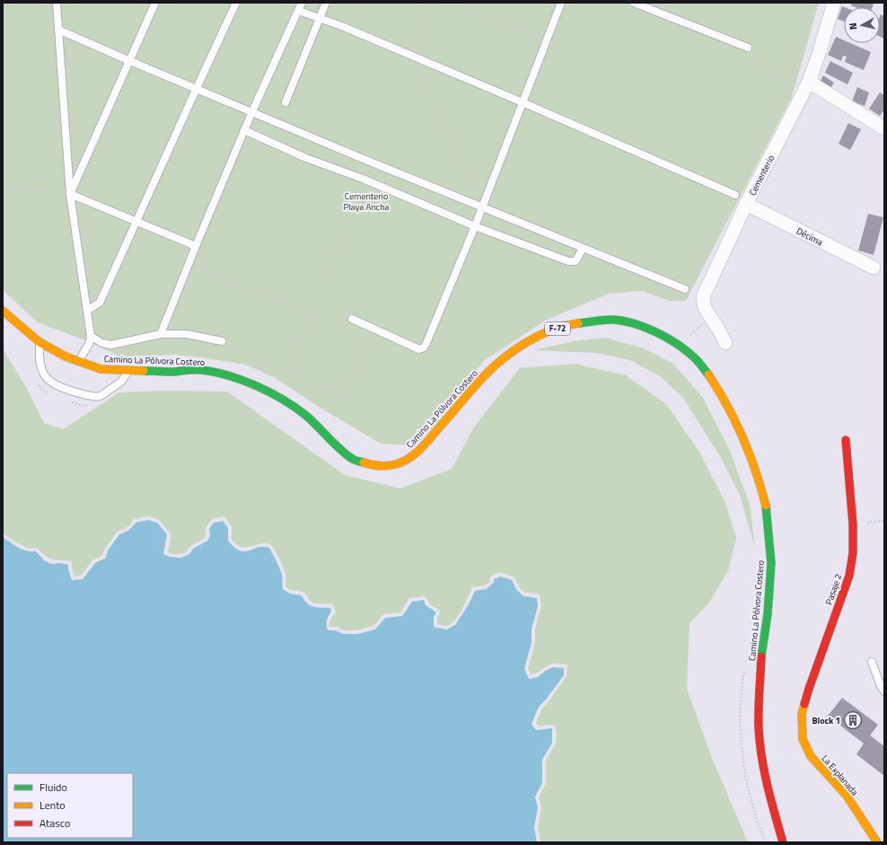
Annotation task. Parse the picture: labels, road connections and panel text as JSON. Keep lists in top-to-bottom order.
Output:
{
  "streets": {
    "main road": [
      "F-72",
      "Camino La Pólvora Costero",
      "Pasaje 2",
      "La Explanada"
    ],
    "street": ["Cementerio", "Décima"]
  },
  "crossings": [
    ["Cementerio", "Décima"],
    ["Pasaje 2", "La Explanada"]
  ],
  "parks": ["Cementerio Playa Ancha"],
  "places": {
    "building": ["Block 1"]
  },
  "legend": ["Fluido", "Lento", "Atasco"],
  "north": "left"
}
